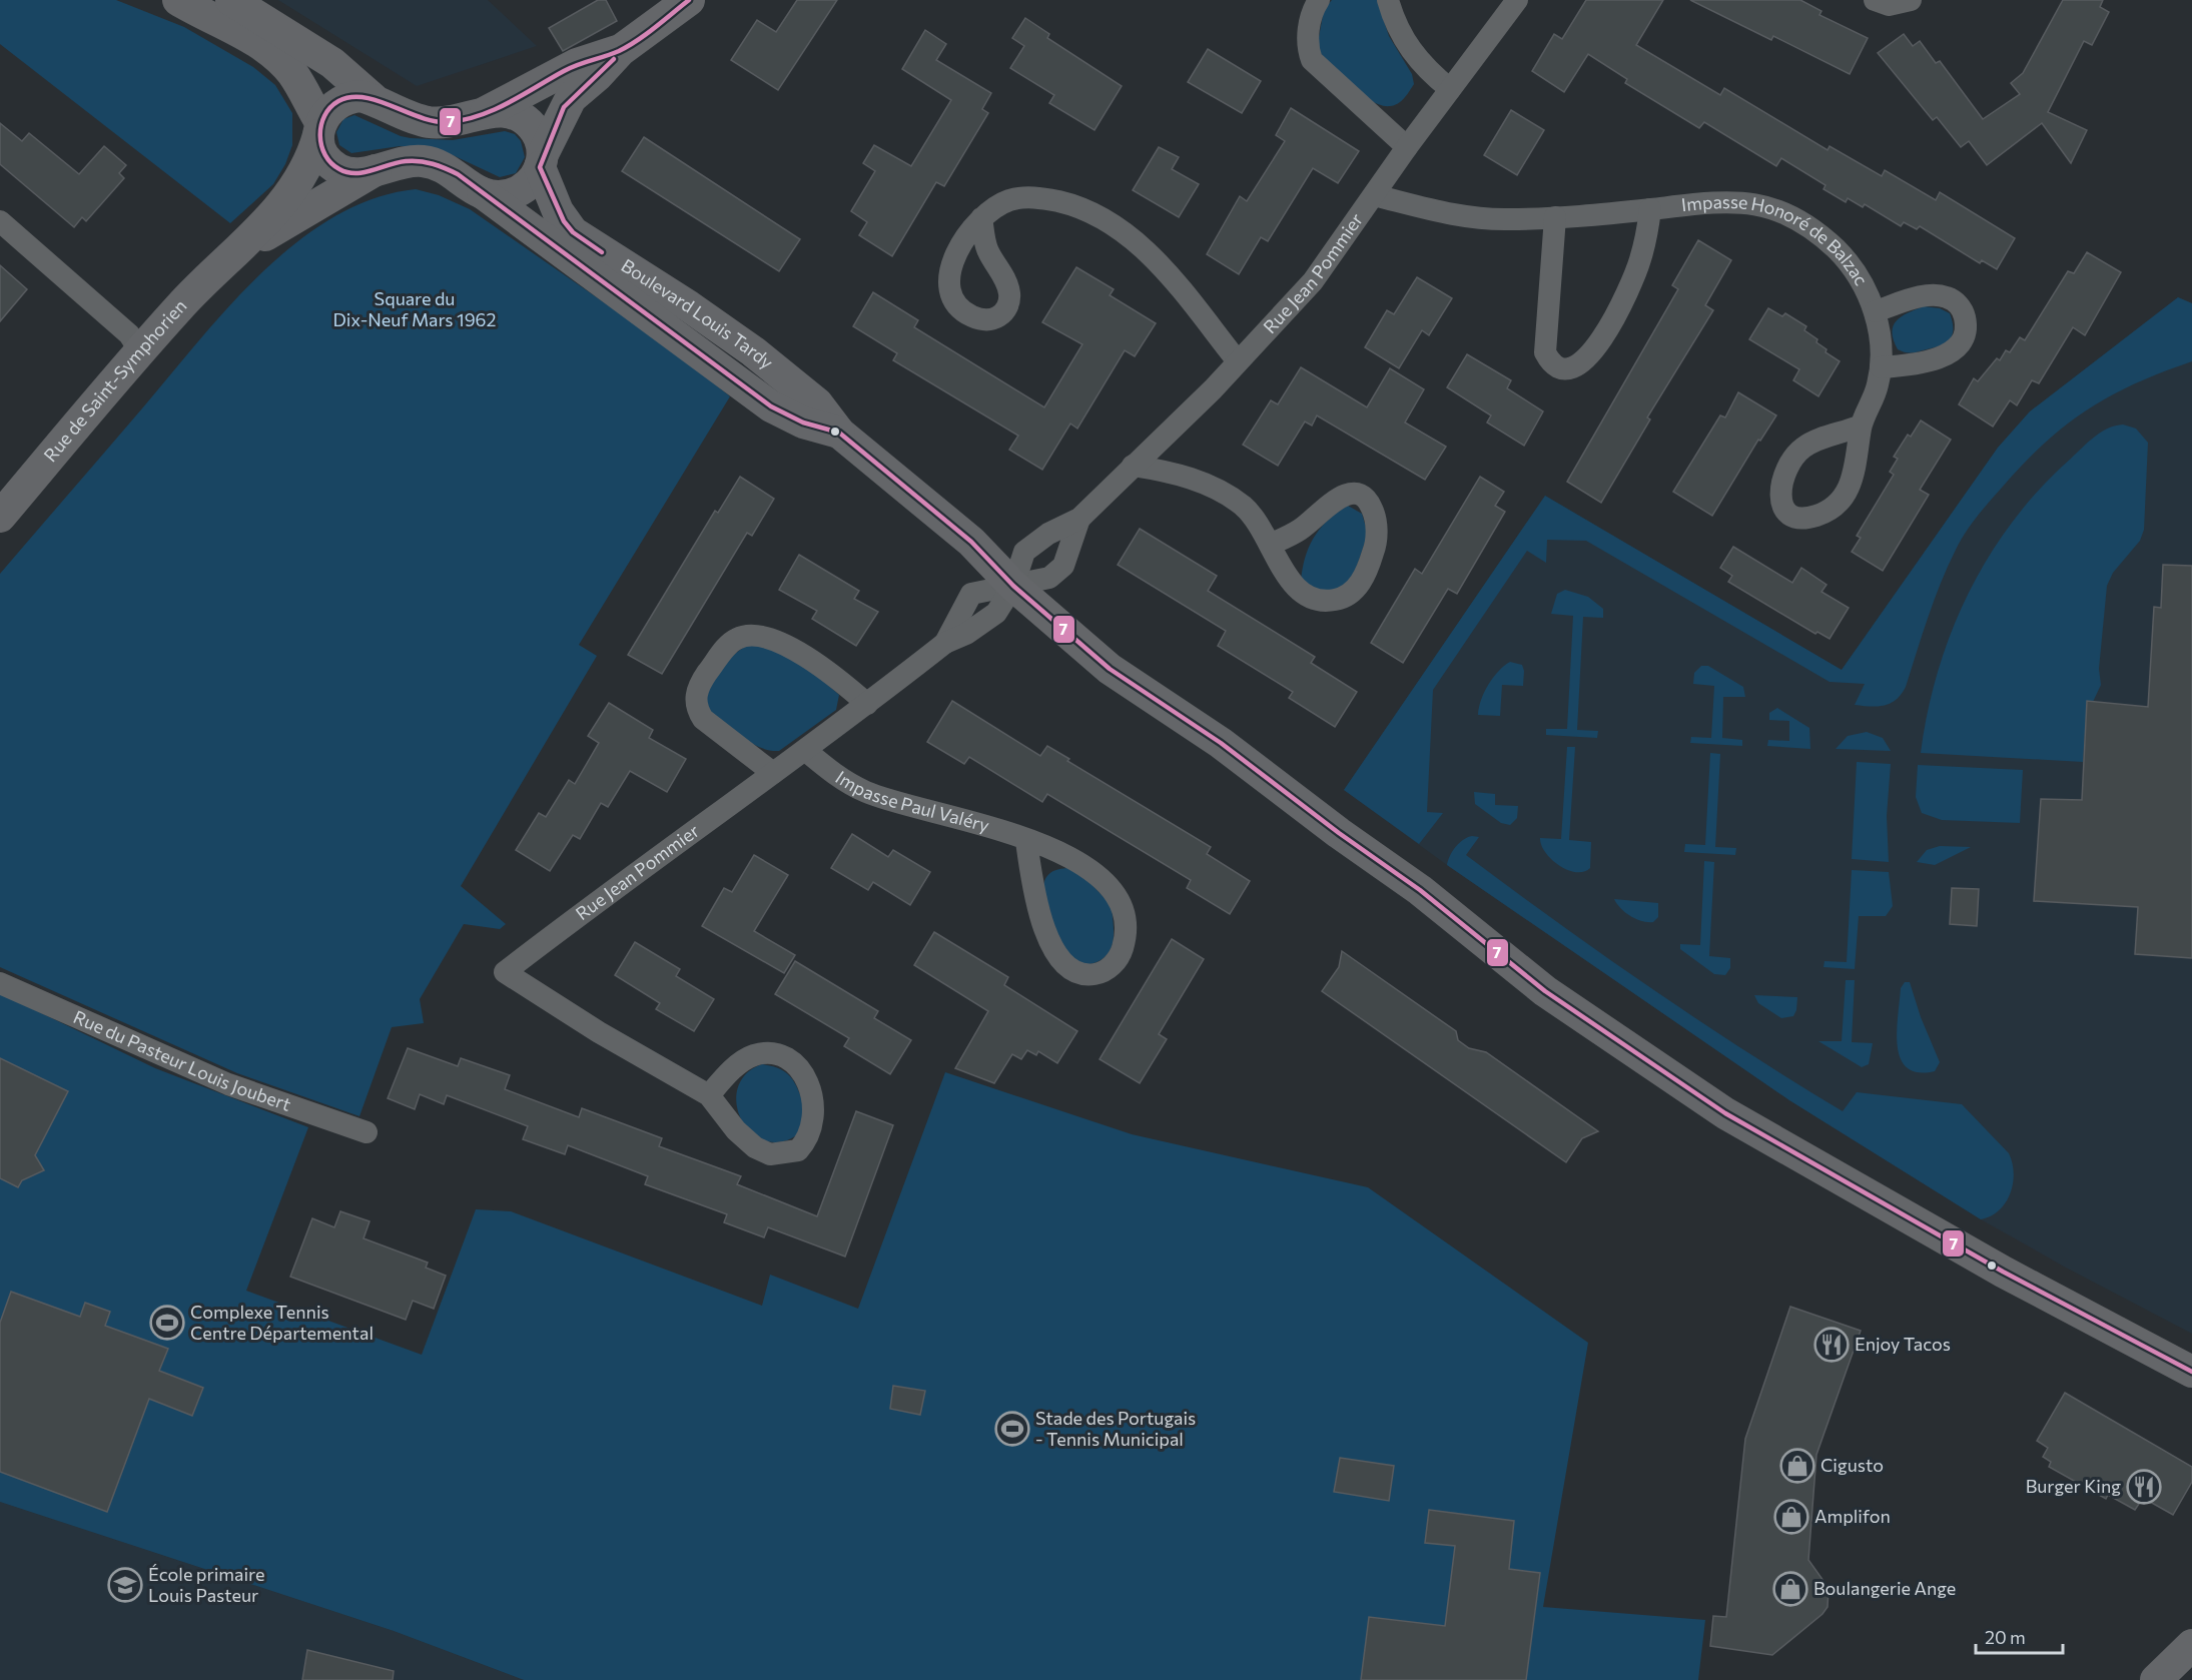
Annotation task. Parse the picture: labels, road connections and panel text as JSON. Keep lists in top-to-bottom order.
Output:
{
  "streets": {
    "street": [
      "Impasse Honoré de Balzac",
      "Rue Jean Pommier",
      "Boulevard Louis Tardy",
      "Rue de Saint-Symphorien",
      "Impasse Paul Valéry",
      "Rue du Pasteur Louis Joubert"
    ]
  },
  "crossings": [
    ["Impasse Honoré de Balzac", "Rue Jean Pommier"],
    ["Rue Jean Pommier", "Boulevard Louis Tardy"],
    ["Rue Jean Pommier", "Impasse Paul Valéry"],
    ["Boulevard Louis Tardy", "Rue de Saint-Symphorien"]
  ],
  "parks": ["Square du Dix-Neuf Mars 1962"],
  "places": {
    "sports": ["Complexe Tennis Centre Départemental", "Stade des Portugais - Tennis Municipal"],
    "restaurant": ["Enjoy Tacos", "Burger King"],
    "shop": ["Cigusto", "Amplifon", "Boulangerie Ange"],
    "school or university": ["École primaire Louis Pasteur"]
  },
  "lines": ["transit line 7"],
  "scale_bar": "20 m"
}
